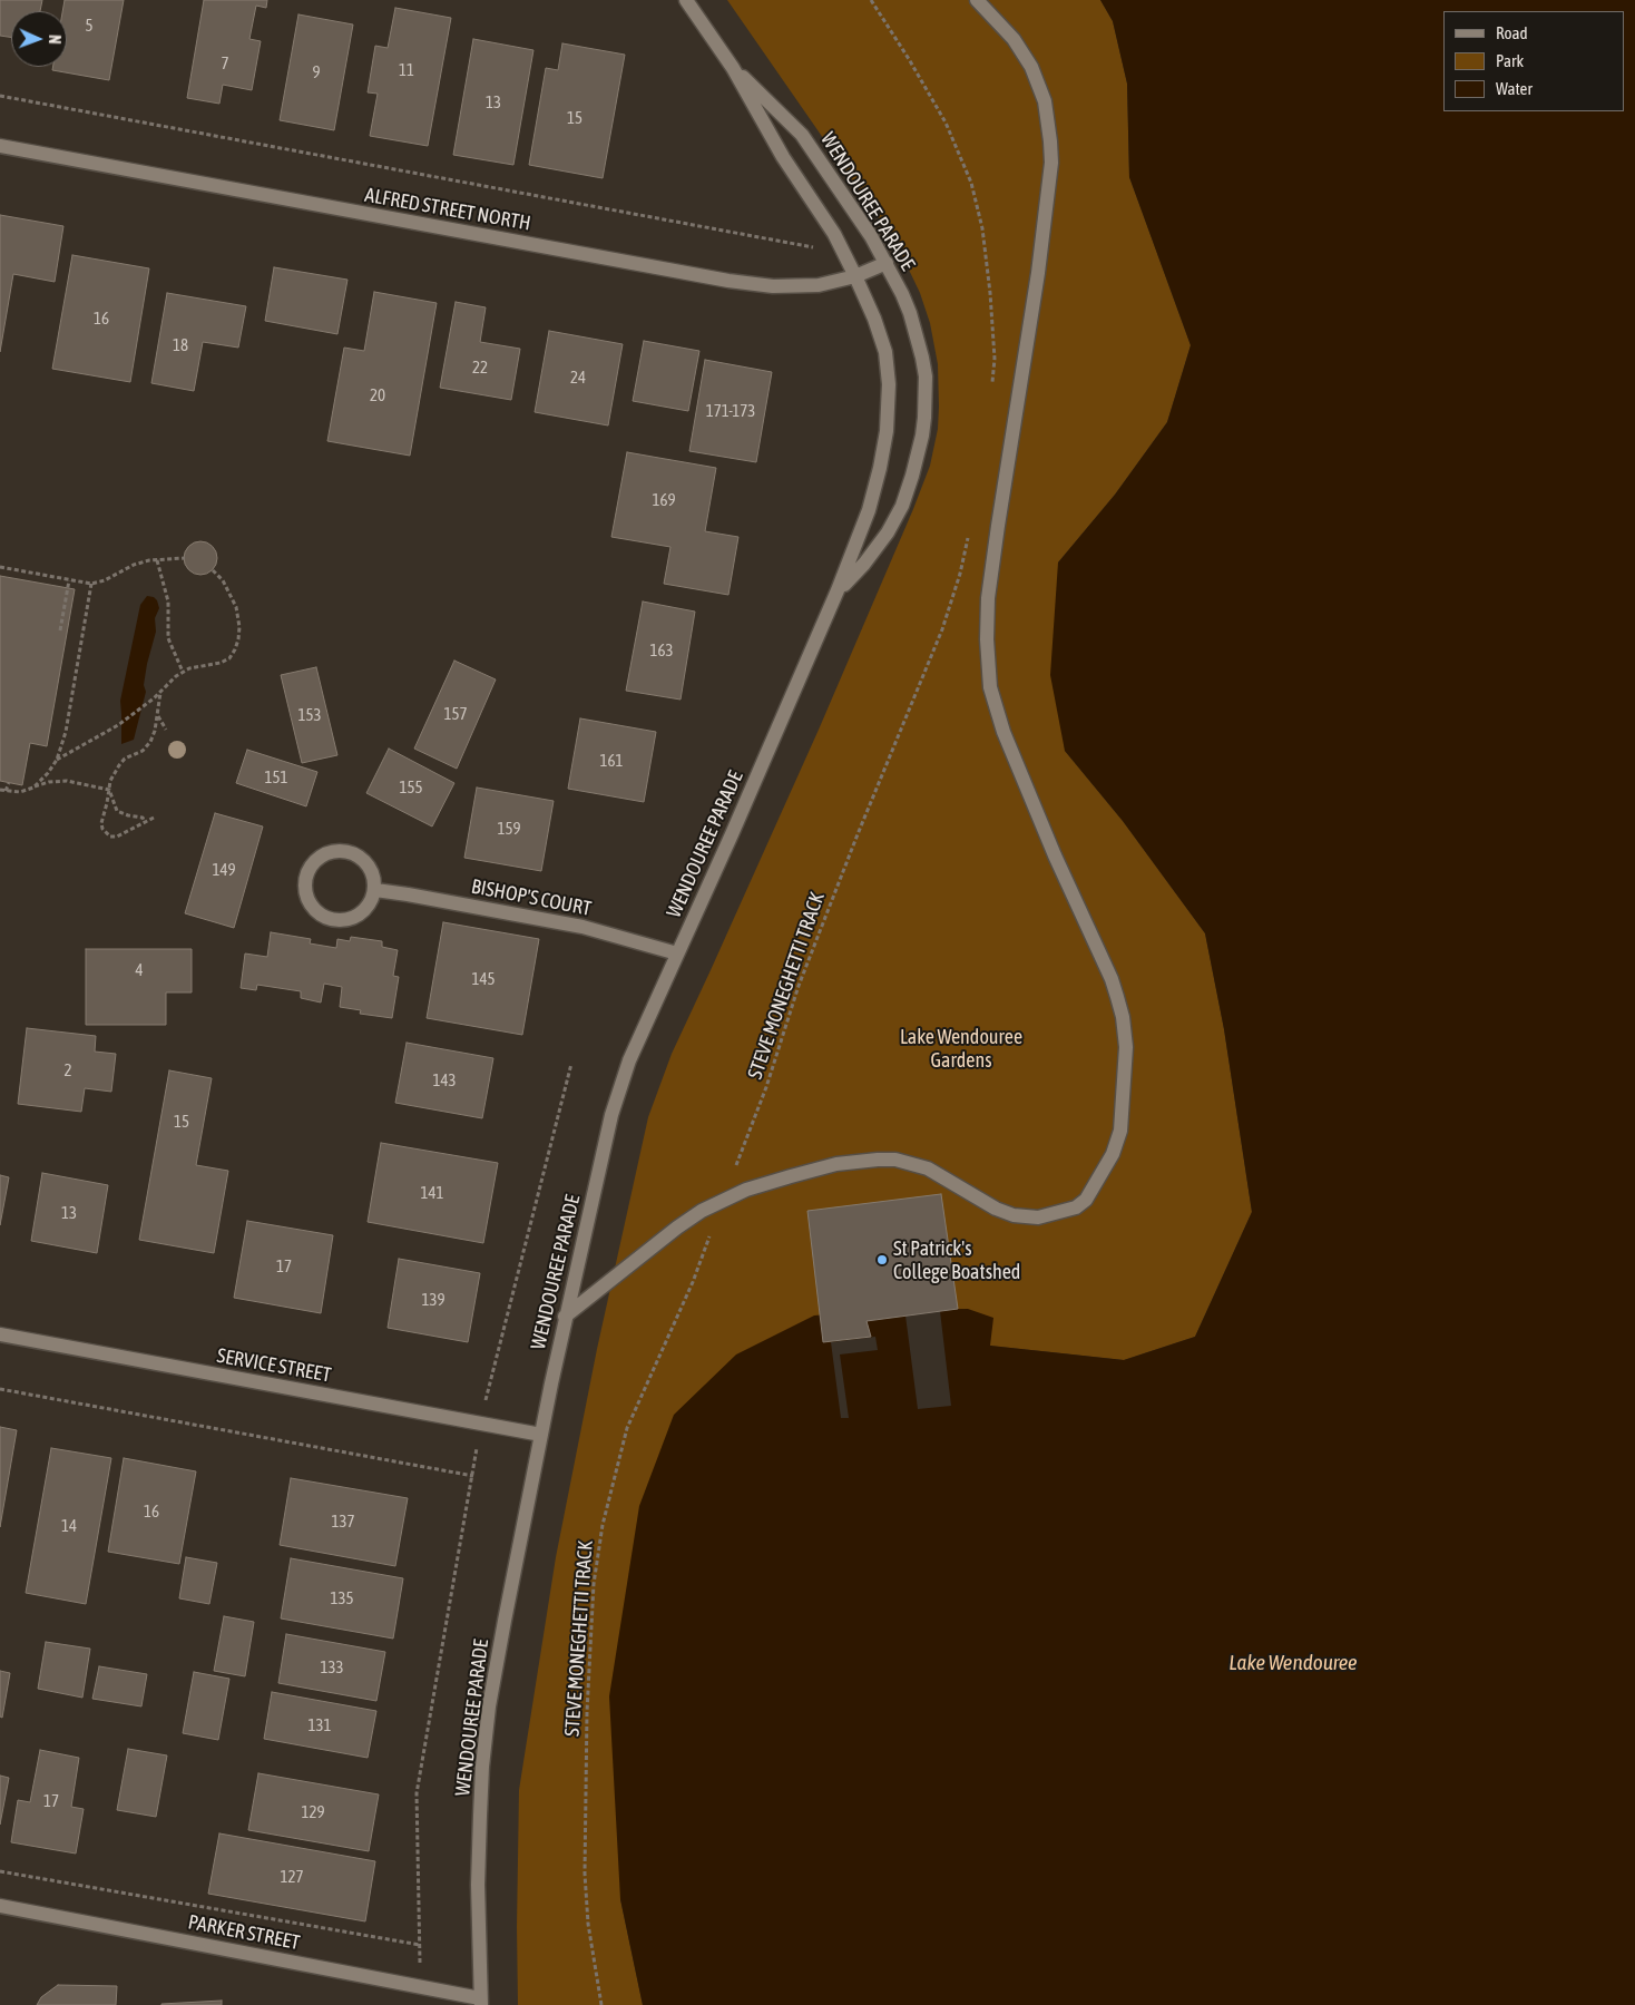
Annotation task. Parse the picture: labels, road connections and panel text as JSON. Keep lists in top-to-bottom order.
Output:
{
  "streets": {
    "street": [
      "WENDOUREE PARADE",
      "ALFRED STREET NORTH",
      "BISHOP'S COURT",
      "SERVICE STREET",
      "PARKER STREET"
    ],
    "path": ["STEVE MONEGHETTI TRACK"]
  },
  "crossings": [
    ["WENDOUREE PARADE", "ALFRED STREET NORTH"],
    ["WENDOUREE PARADE", "BISHOP'S COURT"],
    ["WENDOUREE PARADE", "SERVICE STREET"],
    ["WENDOUREE PARADE", "PARKER STREET"]
  ],
  "water": ["Lake Wendouree"],
  "parks": ["Lake Wendouree Gardens"],
  "places": ["St Patrick's College Boatshed"],
  "house_numbers": [
    "5",
    "7",
    "11",
    "9",
    "13",
    "15",
    "16",
    "18",
    "22",
    "24",
    "20",
    "171-173",
    "169",
    "163",
    "157",
    "153",
    "161",
    "151",
    "155",
    "159",
    "149",
    "4",
    "145",
    "2",
    "143",
    "15",
    "141",
    "13",
    "17",
    "139",
    "16",
    "137",
    "14",
    "135",
    "133",
    "131",
    "17",
    "129",
    "127"
  ],
  "legend": ["Road", "Park", "Water"],
  "north": "right"
}
